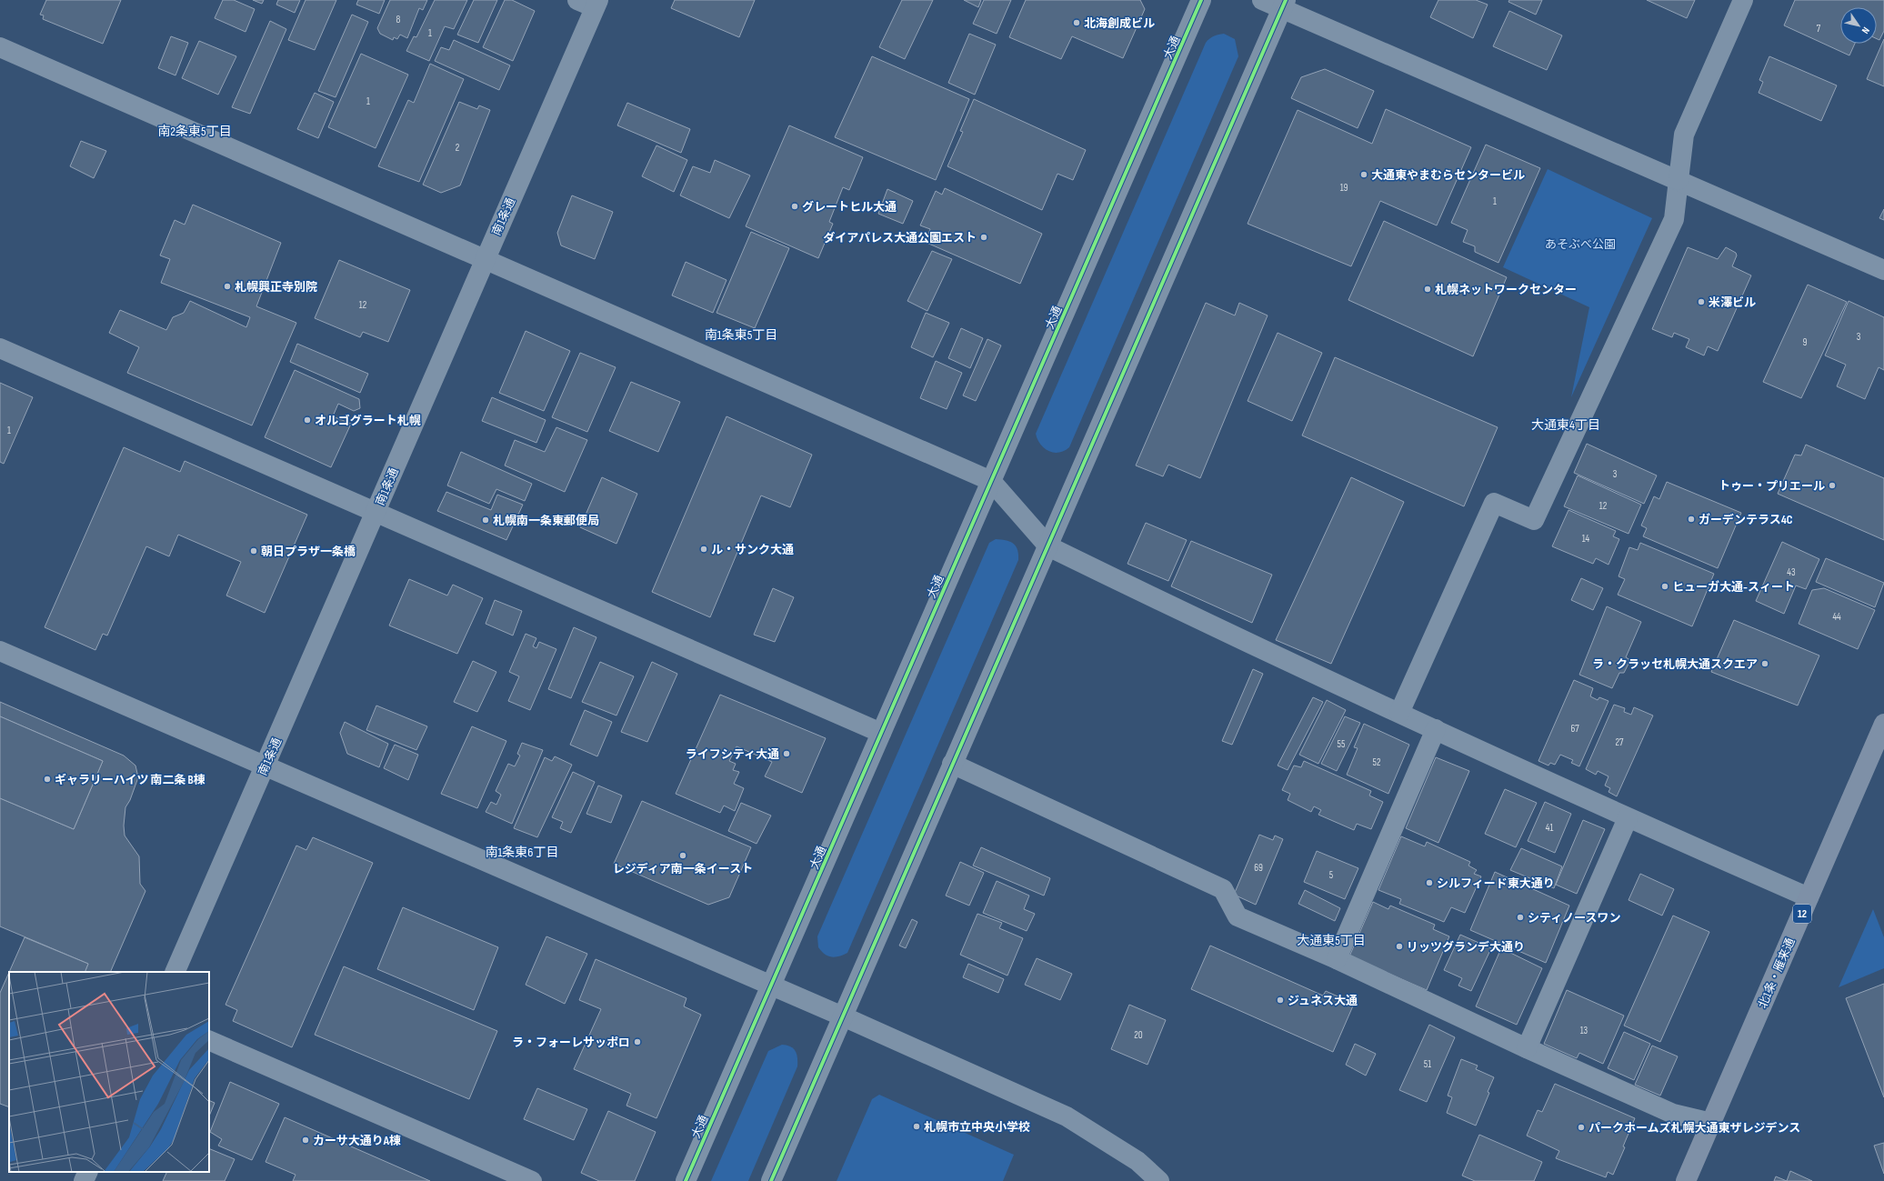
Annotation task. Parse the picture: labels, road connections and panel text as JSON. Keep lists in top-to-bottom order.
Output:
{
  "streets": {
    "highway": ["12", "北1条・雁来通"],
    "street": ["大通", "南1条通"]
  },
  "districts": [
    "南2条東5丁目",
    "南1条東5丁目",
    "大通東4丁目",
    "南1条東6丁目",
    "大通東5丁目"
  ],
  "parks": ["あそぶべ公園"],
  "places": [
    "北海創成ビル",
    "大通東やまむらセンタービル",
    "グレートヒル大通",
    "ダイアパレス大通公園エスト",
    "札幌興正寺別院",
    "札幌ネットワークセンター",
    "米澤ビル",
    "オルゴグラート札幌",
    "トゥー・プリエール",
    "ガーデンテラス4C",
    "札幌南一条東郵便局",
    "ル・サンク大通",
    "朝日プラザ一条橋",
    "ヒューガ大通-スィート",
    "ラ・クラッセ札幌大通スクエア",
    "ライフシティ大通",
    "ギャラリーハイツ 南二条 B棟",
    "レジディア南一条イースト",
    "シルフィード東大通り",
    "シティノースワン",
    "リッツグランデ大通り",
    "ジュネス大通",
    "ラ・フォーレサッポロ",
    "札幌市立中央小学校",
    "パークホームズ札幌大通東ザレジデンス",
    "カーサ大通りA棟"
  ],
  "house_numbers": [
    "8",
    "7",
    "1",
    "1",
    "2",
    "19",
    "1",
    "12",
    "3",
    "9",
    "1",
    "3",
    "12",
    "14",
    "43",
    "44",
    "67",
    "27",
    "55",
    "52",
    "41",
    "69",
    "5",
    "13",
    "20",
    "51"
  ],
  "north": "bottom right"
}
